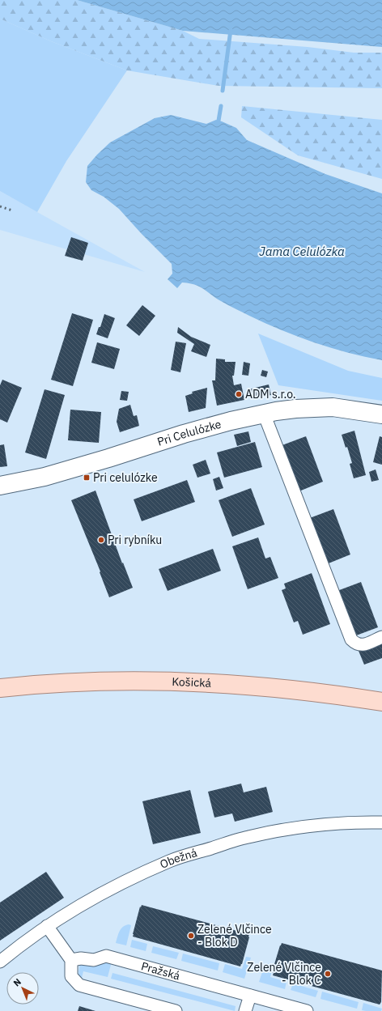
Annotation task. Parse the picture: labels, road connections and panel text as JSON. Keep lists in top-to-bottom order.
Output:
{
  "streets": {
    "main road": ["Košická"],
    "street": ["Pri Celulózke", "Obežná", "Pražská"]
  },
  "water": ["Jama Celulózka"],
  "places": {
    "other": [
      "ADM s.r.o.",
      "Pri rybníku",
      "Zelené Vlčince - Blok D",
      "Zelené Vlčince - Blok C"
    ],
    "transit": ["Pri celulózke"]
  },
  "north": "top left"
}
